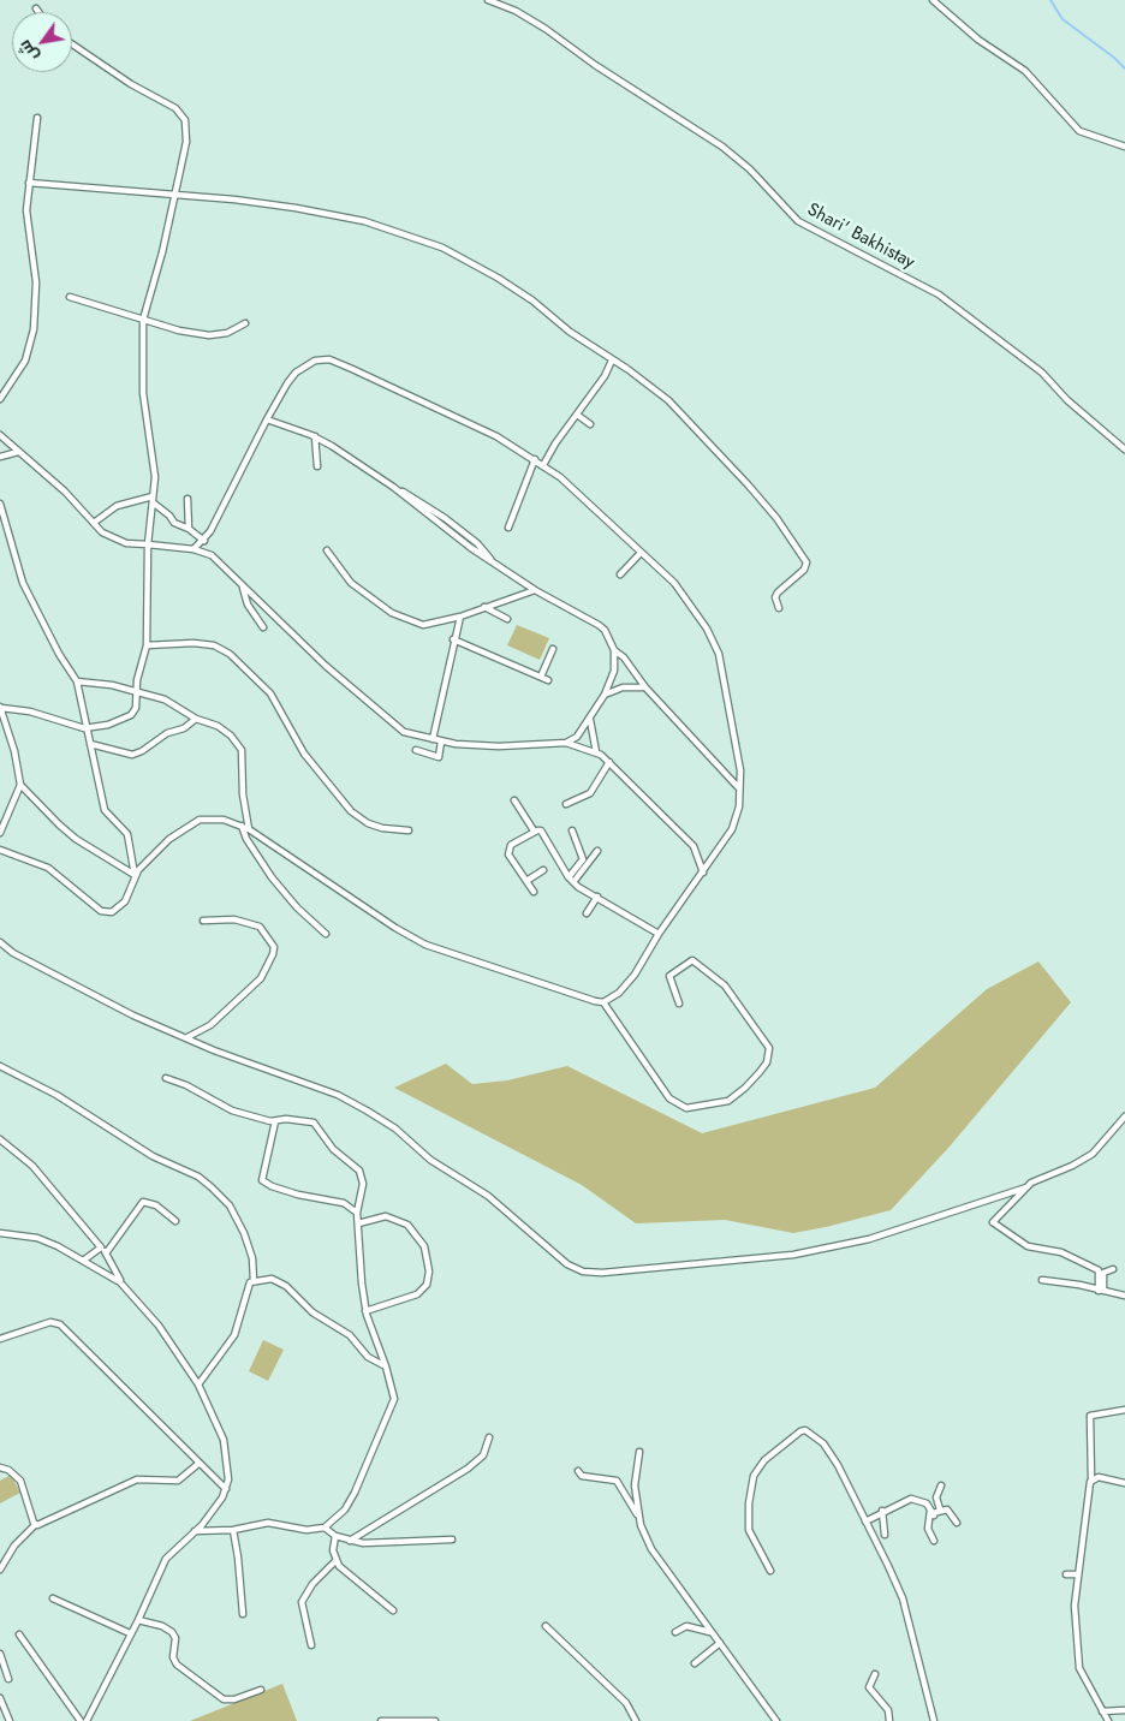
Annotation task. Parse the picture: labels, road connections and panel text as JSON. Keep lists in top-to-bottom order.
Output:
{
  "streets": {
    "street": ["Shari' Bakhistay"]
  },
  "north": "bottom left"
}
